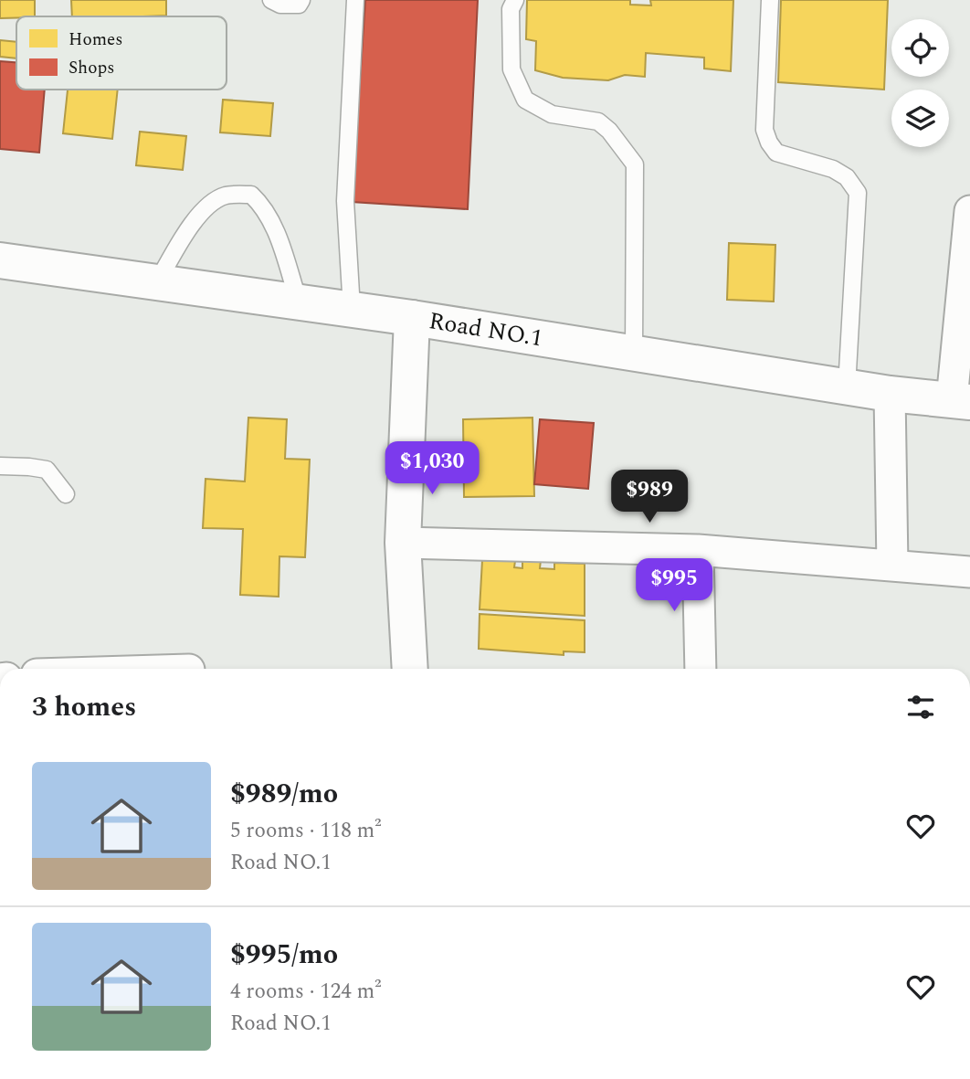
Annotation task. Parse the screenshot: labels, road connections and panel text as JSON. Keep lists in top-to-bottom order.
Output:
{
  "streets": {
    "main road": ["Road NO.1"]
  },
  "legend": ["Homes", "Shops"],
  "page": {
    "price": ["$1,030", "$989", "$995"],
    "heading": "3 homes",
    "list": [
      {
        "name": "$989/mo",
        "note": "5 rooms · 118 m² · Road NO.1"
      },
      {
        "name": "$995/mo",
        "note": "4 rooms · 124 m² · Road NO.1"
      }
    ]
  }
}
